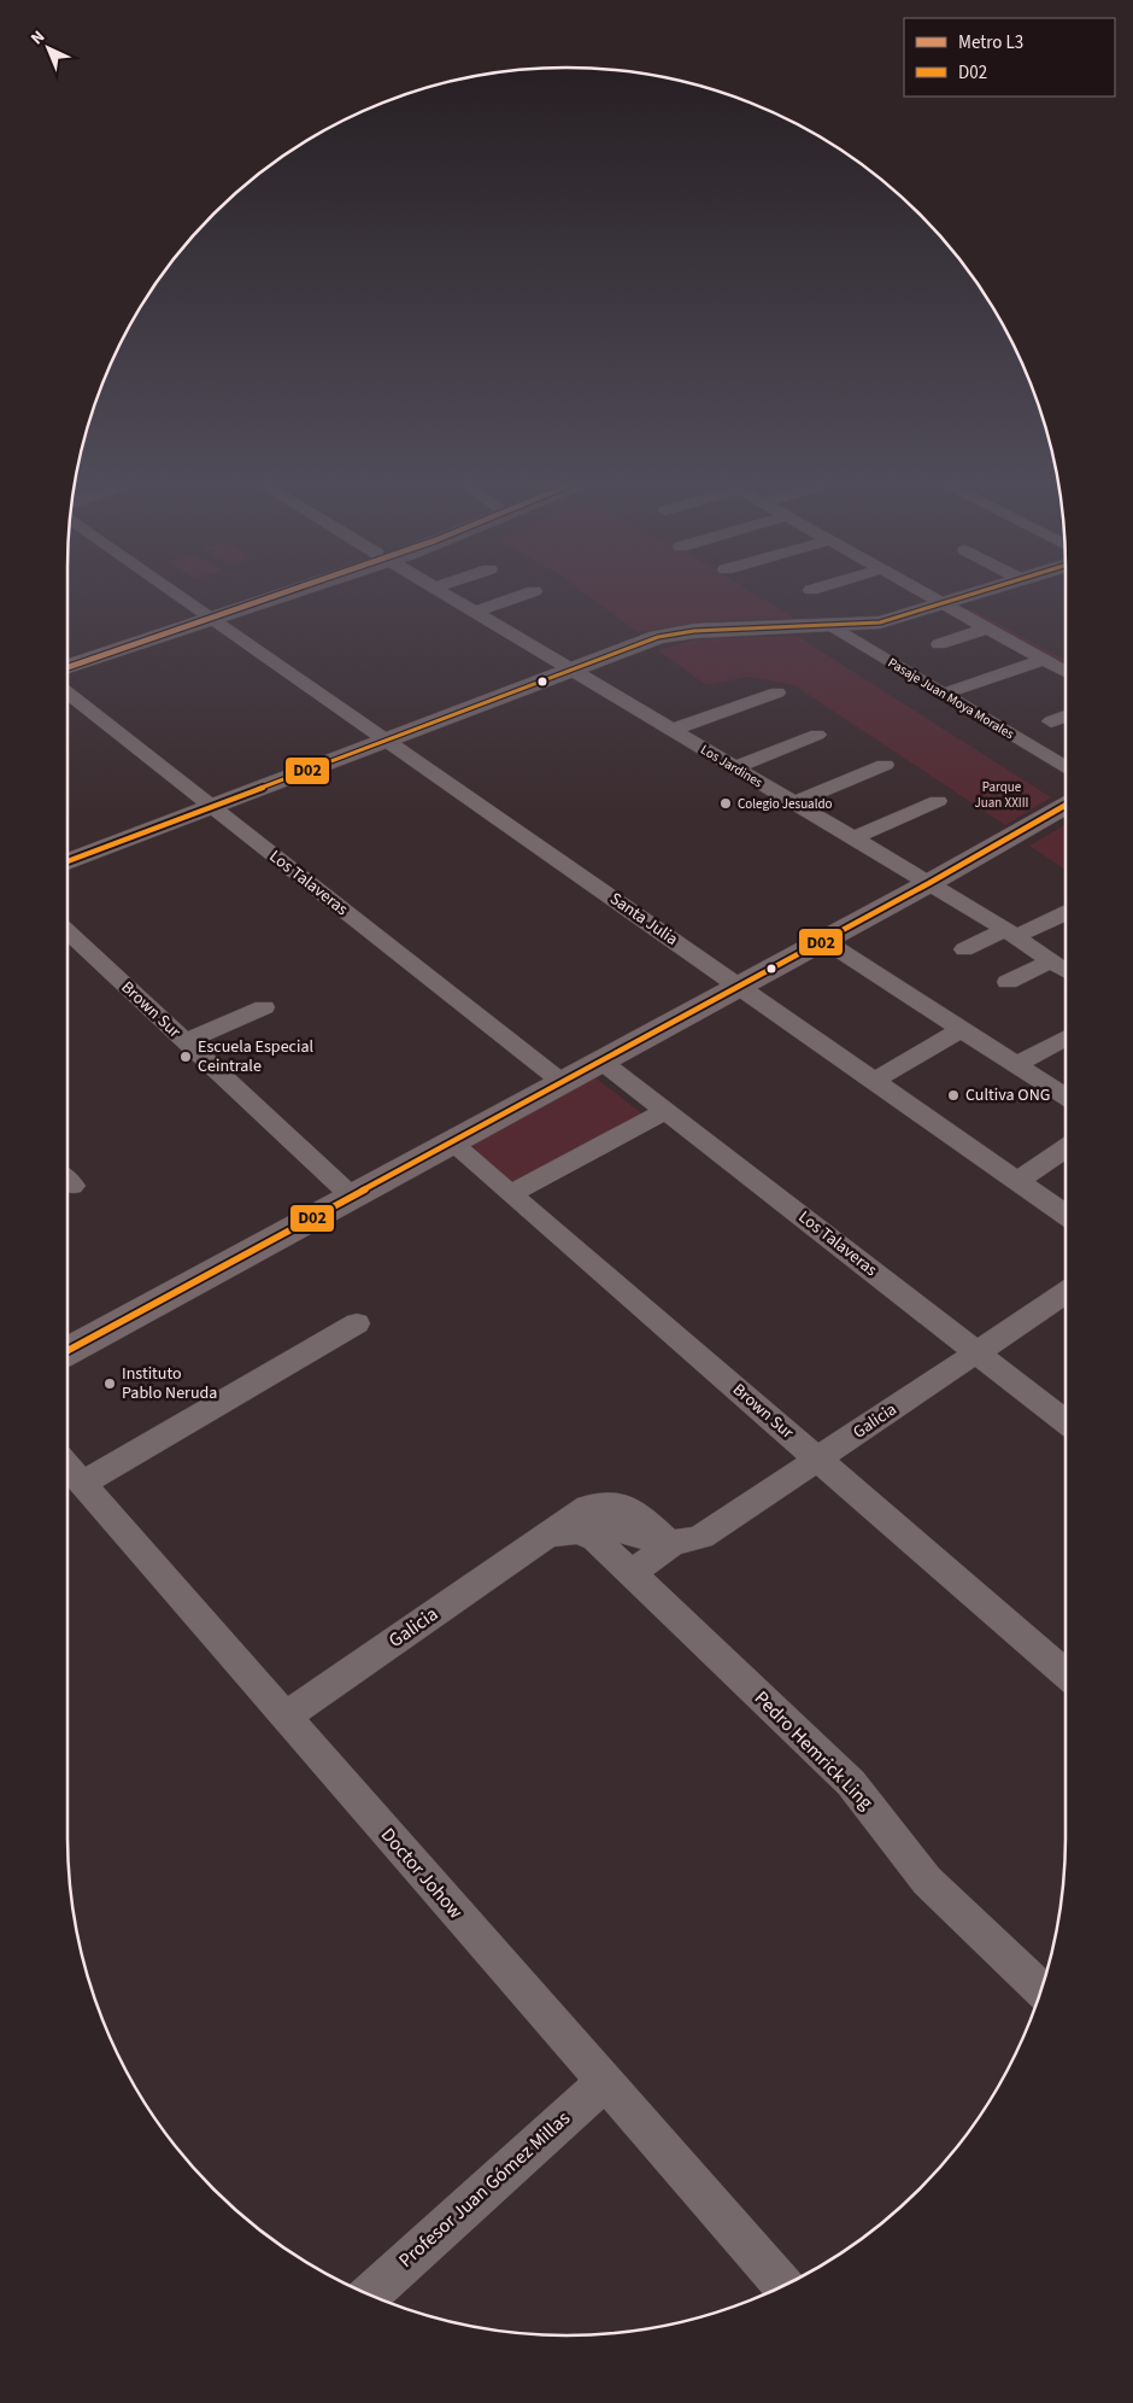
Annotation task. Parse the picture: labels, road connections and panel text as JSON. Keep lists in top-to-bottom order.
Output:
{
  "streets": {
    "street": [
      "Pasaje Juan Moya Morales",
      "Los Jardines",
      "Los Talaveras",
      "Santa Julia",
      "Brown Sur",
      "Galicia",
      "Pedro Hemrick Ling",
      "Doctor Johow",
      "Profesor Juan Gómez Millas"
    ]
  },
  "crossings": [
    ["Los Talaveras", "Galicia"],
    ["Brown Sur", "Galicia"],
    ["Galicia", "Pedro Hemrick Ling"],
    ["Galicia", "Doctor Johow"],
    ["Doctor Johow", "Profesor Juan Gómez Millas"]
  ],
  "parks": ["Parque Juan XXIII"],
  "places": [
    "Colegio Jesualdo",
    "Escuela Especial Ceintrale",
    "Cultiva ONG",
    "Instituto Pablo Neruda"
  ],
  "lines": ["metro line L3", "transit line D02"],
  "legend": ["Metro L3", "D02"],
  "north": "top left"
}
